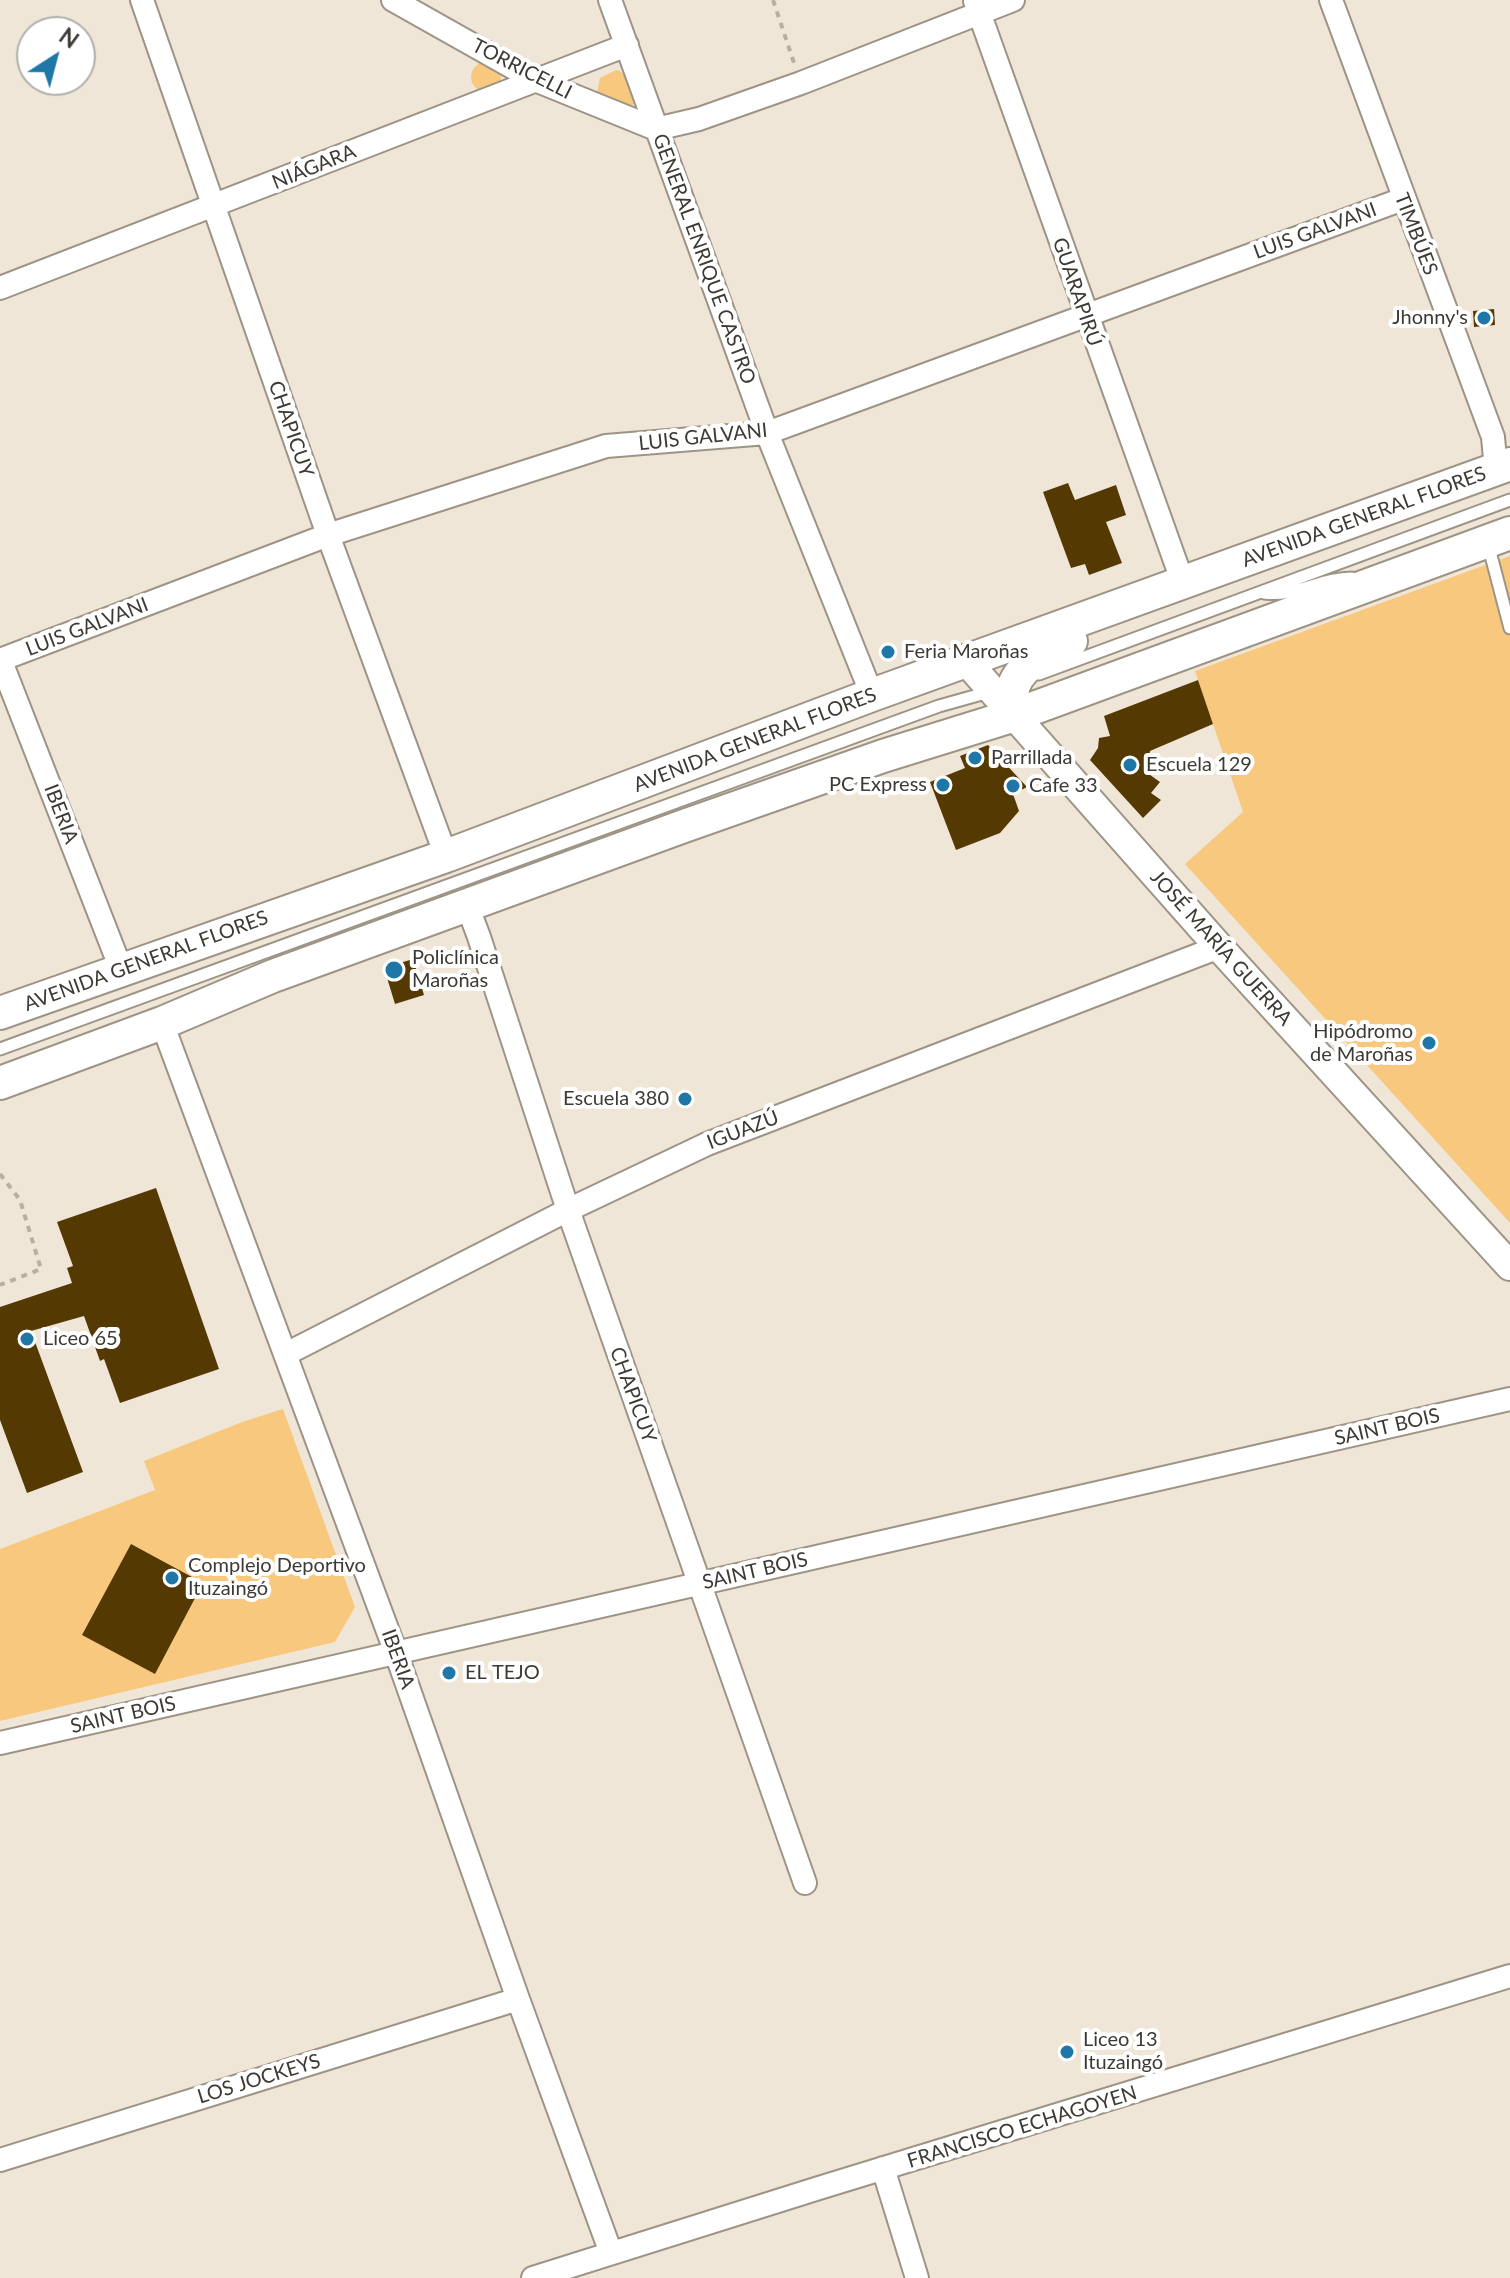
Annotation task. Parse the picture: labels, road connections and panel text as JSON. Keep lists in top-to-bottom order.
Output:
{
  "streets": {
    "main road": ["AVENIDA GENERAL FLORES"],
    "street": [
      "TORRICELLI",
      "NIÁGARA",
      "LUIS GALVANI",
      "TIMBÚES",
      "GENERAL ENRIQUE CASTRO",
      "GUARAPIRÚ",
      "CHAPICUY",
      "IBERIA",
      "JOSÉ MARÍA GUERRA",
      "IGUAZÚ",
      "SAINT BOIS",
      "LOS JOCKEYS",
      "FRANCISCO ECHAGOYEN"
    ]
  },
  "crossings": [
    ["TORRICELLI", "NIÁGARA"],
    ["TORRICELLI", "GENERAL ENRIQUE CASTRO"],
    ["NIÁGARA", "GENERAL ENRIQUE CASTRO"],
    ["NIÁGARA", "CHAPICUY"],
    ["LUIS GALVANI", "TIMBÚES"],
    ["LUIS GALVANI", "GENERAL ENRIQUE CASTRO"],
    ["LUIS GALVANI", "GUARAPIRÚ"],
    ["LUIS GALVANI", "CHAPICUY"],
    ["LUIS GALVANI", "IBERIA"],
    ["TIMBÚES", "AVENIDA GENERAL FLORES"],
    ["GENERAL ENRIQUE CASTRO", "AVENIDA GENERAL FLORES"],
    ["GUARAPIRÚ", "AVENIDA GENERAL FLORES"],
    ["CHAPICUY", "AVENIDA GENERAL FLORES"],
    ["CHAPICUY", "IGUAZÚ"],
    ["CHAPICUY", "SAINT BOIS"],
    ["AVENIDA GENERAL FLORES", "IBERIA"],
    ["AVENIDA GENERAL FLORES", "JOSÉ MARÍA GUERRA"],
    ["IBERIA", "IGUAZÚ"],
    ["IBERIA", "SAINT BOIS"],
    ["IBERIA", "LOS JOCKEYS"],
    ["IBERIA", "FRANCISCO ECHAGOYEN"],
    ["JOSÉ MARÍA GUERRA", "IGUAZÚ"]
  ],
  "places": [
    "Jhonny's",
    "Feria Maroñas",
    "Parrillada",
    "Escuela 129",
    "PC Express",
    "Cafe 33",
    "Policlínica Maroñas",
    "Hipódromo de Maroñas",
    "Escuela 380",
    "Liceo 65",
    "Complejo Deportivo Ituzaingó",
    "EL TEJO",
    "Liceo 13 Ituzaingó"
  ],
  "north": "top right"
}
